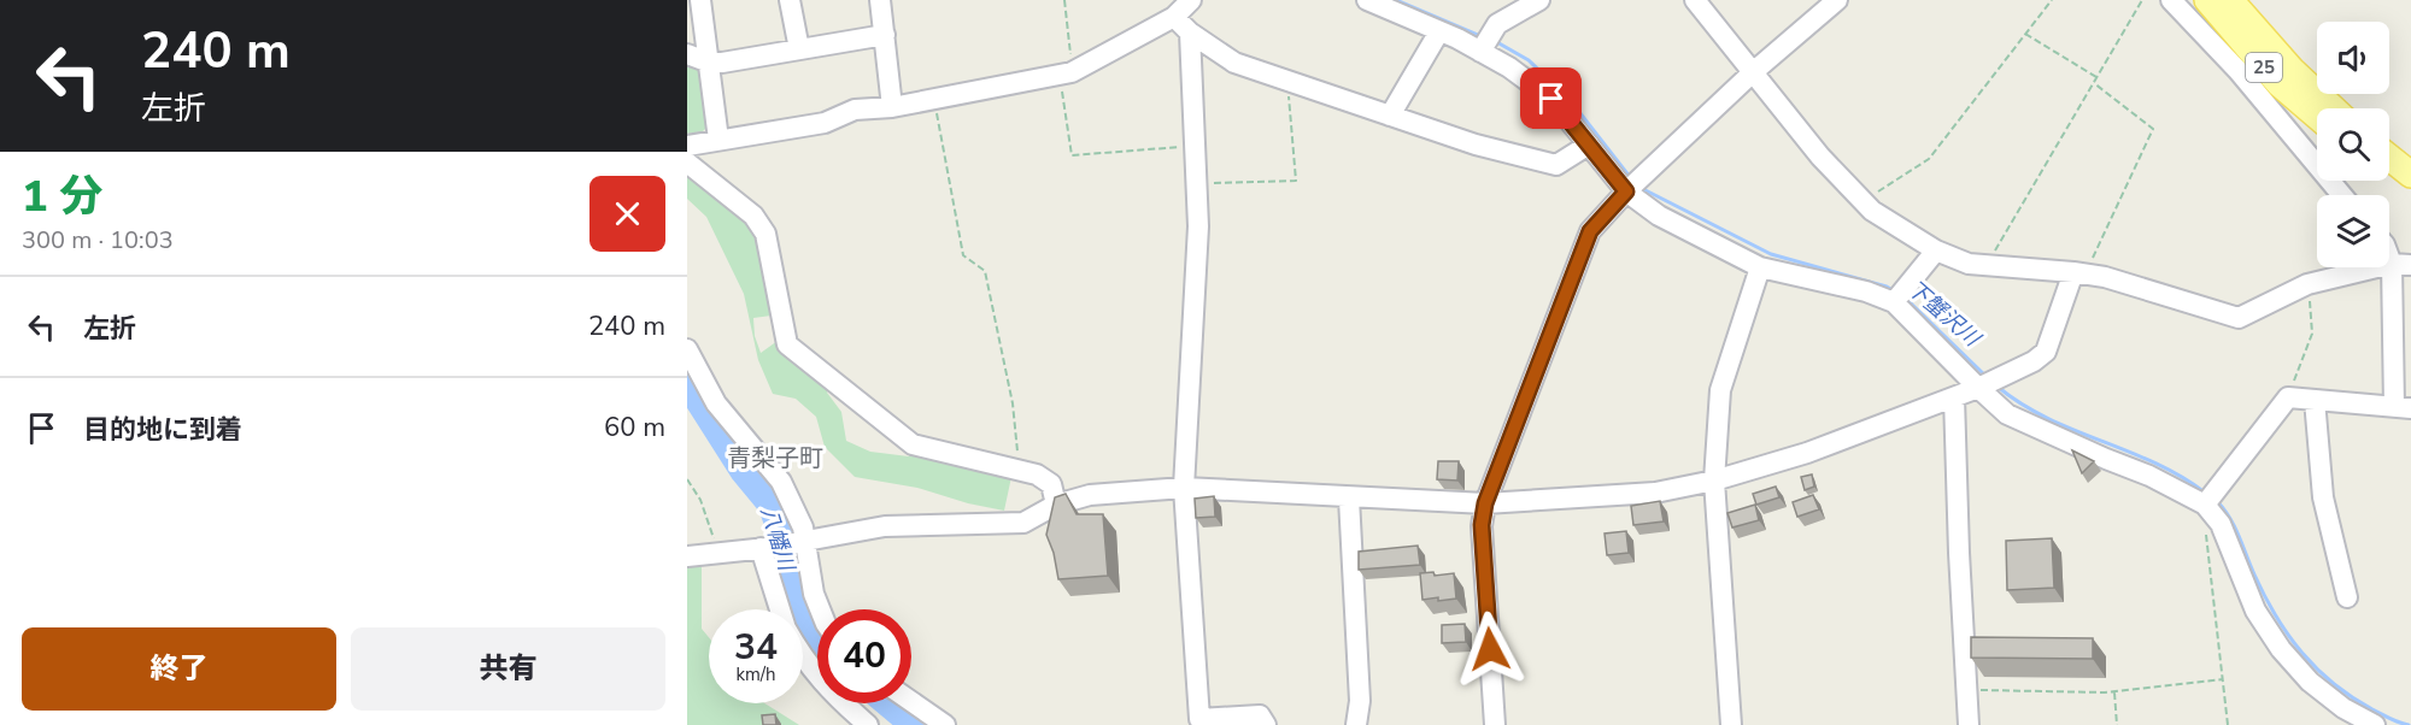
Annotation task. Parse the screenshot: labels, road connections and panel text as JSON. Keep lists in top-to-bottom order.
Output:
{
  "streets": {
    "main road": ["25"]
  },
  "districts": ["青梨子町"],
  "water": ["下蟹沢川", "八幡川"],
  "page": {
    "turn": ["240 m", "左折"],
    "heading": ["1 分", "300 m · 10:03"],
    "list": [
      {
        "name": "左折",
        "value": "240 m"
      },
      {
        "name": "目的地に到着",
        "value": "60 m"
      }
    ],
    "speed": "34 km/h",
    "limit": "40",
    "buttons": ["終了", "共有"]
  }
}
